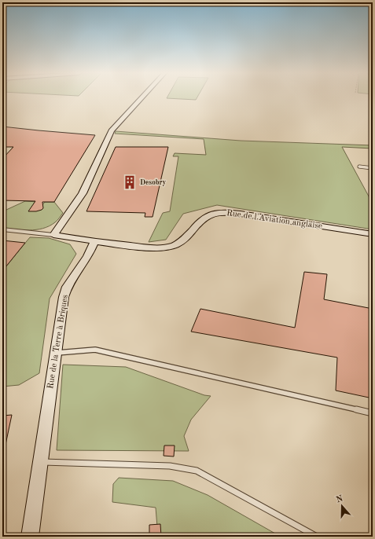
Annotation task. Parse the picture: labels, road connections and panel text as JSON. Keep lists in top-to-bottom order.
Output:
{
  "streets": {
    "main road": ["Rue de l'Aviation anglaise", "Rue de la Terre à Briques"]
  },
  "crossings": [
    ["Rue de l'Aviation anglaise", "Rue de la Terre à Briques"]
  ],
  "places": {
    "building": ["Desobry"]
  },
  "north": "top"
}
